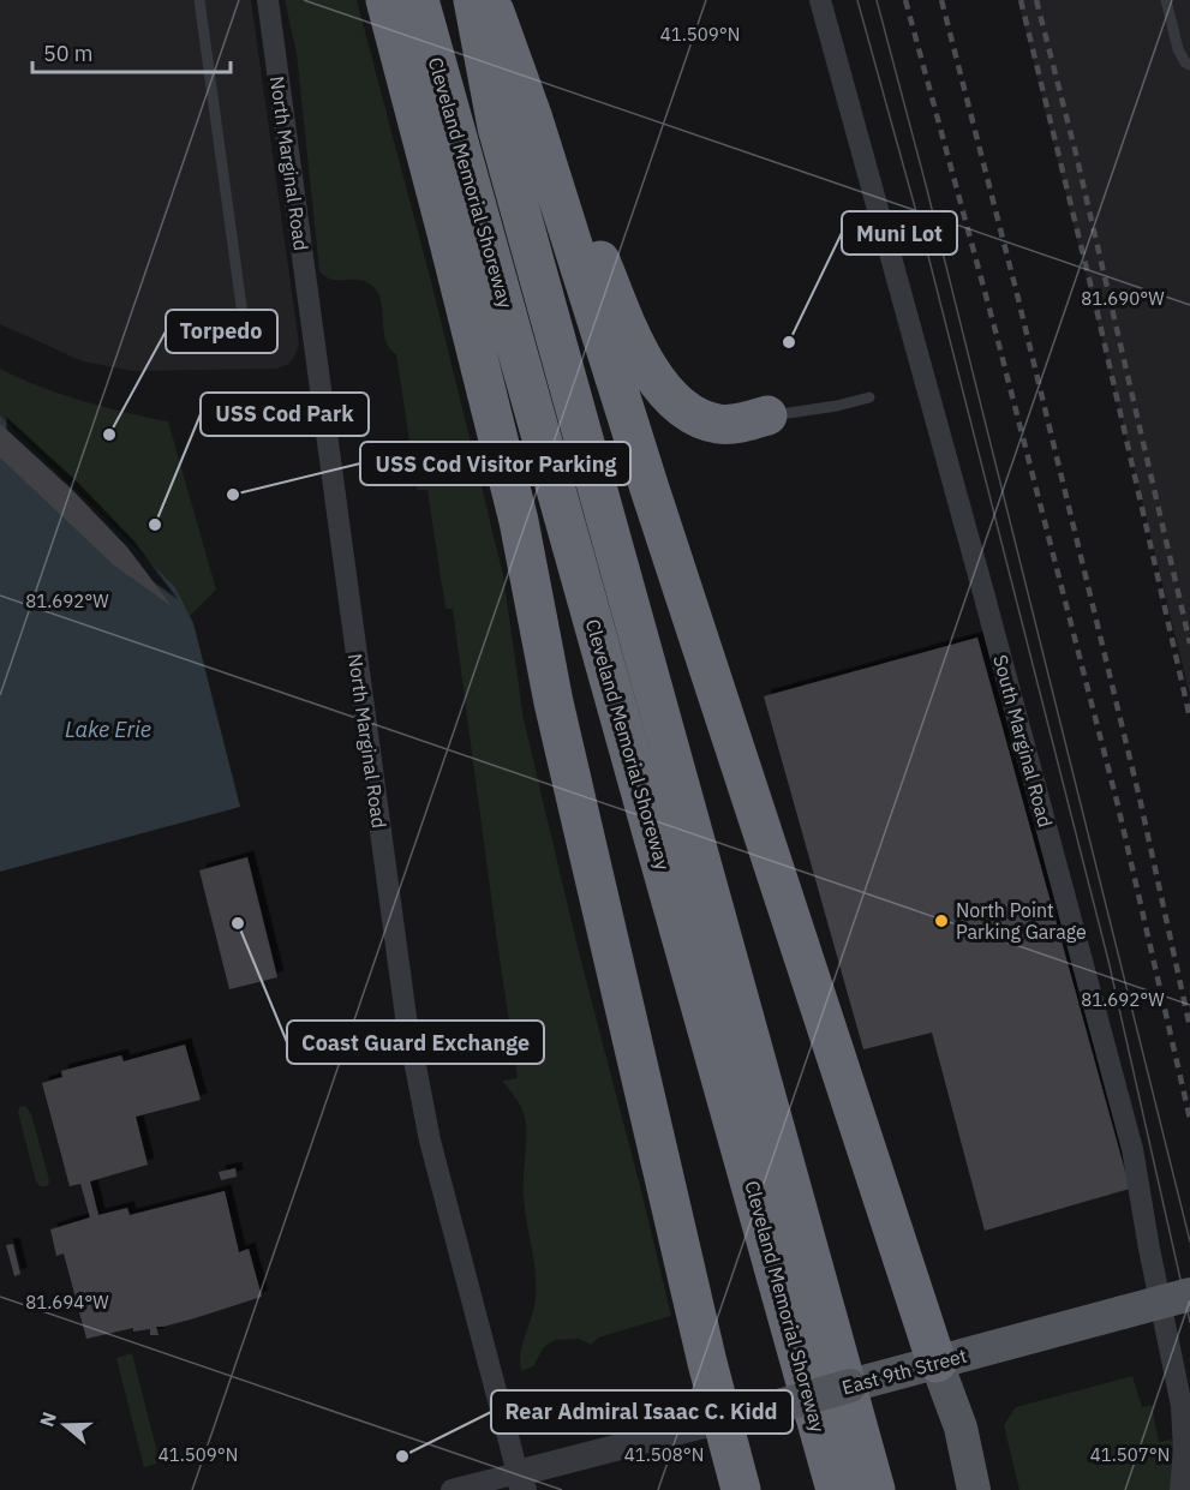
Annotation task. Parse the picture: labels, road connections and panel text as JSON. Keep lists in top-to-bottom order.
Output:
{
  "streets": {
    "highway": ["Cleveland Memorial Shoreway"],
    "main road": ["East 9th Street"],
    "street": ["North Marginal Road", "South Marginal Road"]
  },
  "crossings": [
    ["North Marginal Road", "East 9th Street"]
  ],
  "water": ["Lake Erie"],
  "places": [
    "Muni Lot",
    "Torpedo",
    "USS Cod Visitor Parking",
    "USS Cod Park",
    "North Point Parking Garage",
    "Coast Guard Exchange",
    "Rear Admiral Isaac C. Kidd"
  ],
  "scale_bar": "50 m",
  "north": "left",
  "coordinates": [
    "41.509°N",
    "81.690°W",
    "81.692°W",
    "81.694°W",
    "41.508°N",
    "41.507°N"
  ]
}
